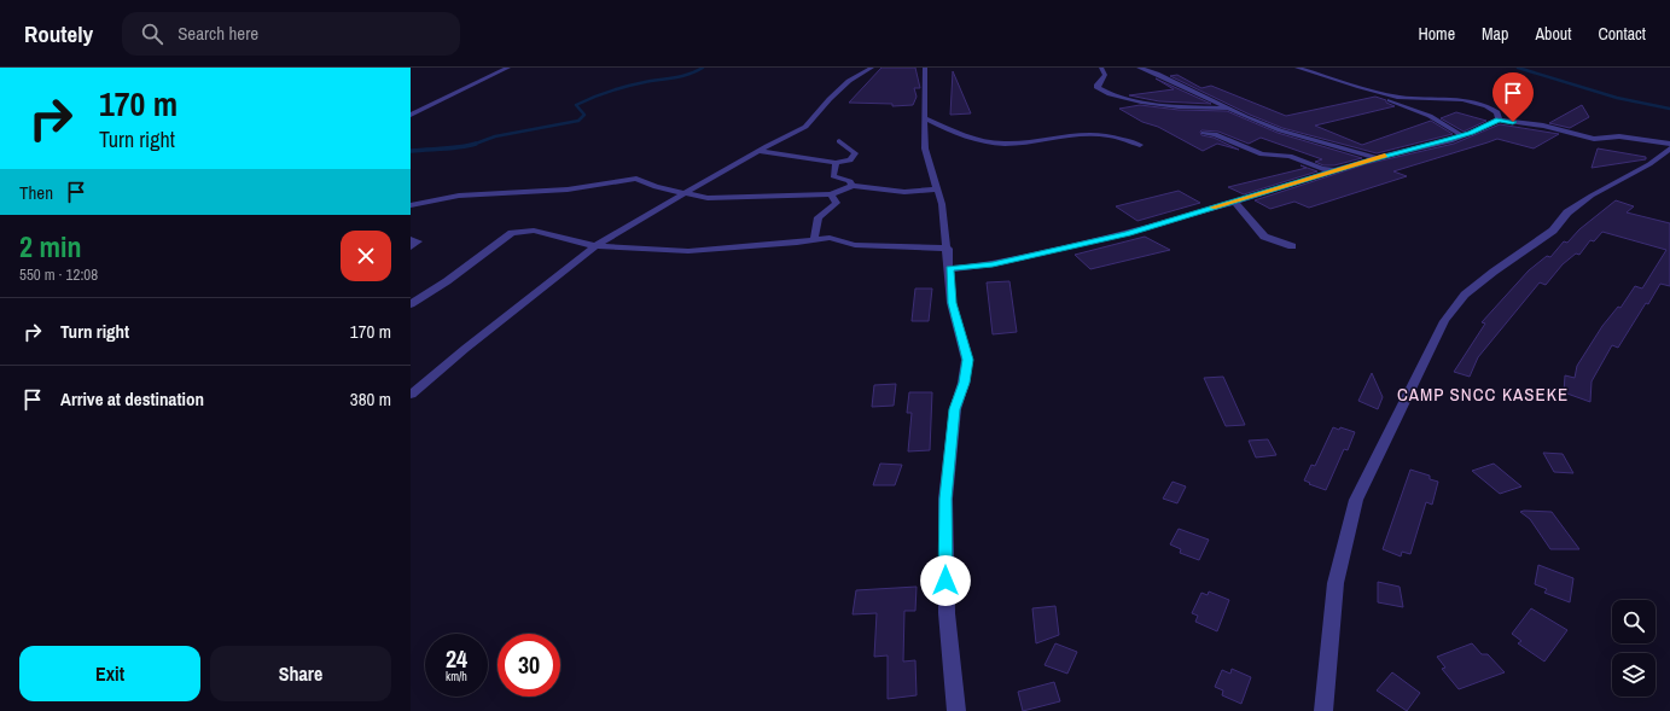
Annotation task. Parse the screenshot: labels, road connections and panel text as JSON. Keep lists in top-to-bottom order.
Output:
{
  "districts": ["CAMP SNCC KASEKE"],
  "page": {
    "header": "Routely",
    "search": "Search here",
    "nav": [
      "Home",
      "Map",
      "About",
      "Contact"
    ],
    "turn": ["170 m", "Turn right"],
    "then": "Then",
    "heading": ["2 min", "550 m · 12:08"],
    "list": [
      {
        "name": "Turn right",
        "value": "170 m"
      },
      {
        "name": "Arrive at destination",
        "value": "380 m"
      }
    ],
    "speed": "24 km/h",
    "limit": "30",
    "buttons": ["Exit", "Share"]
  }
}
